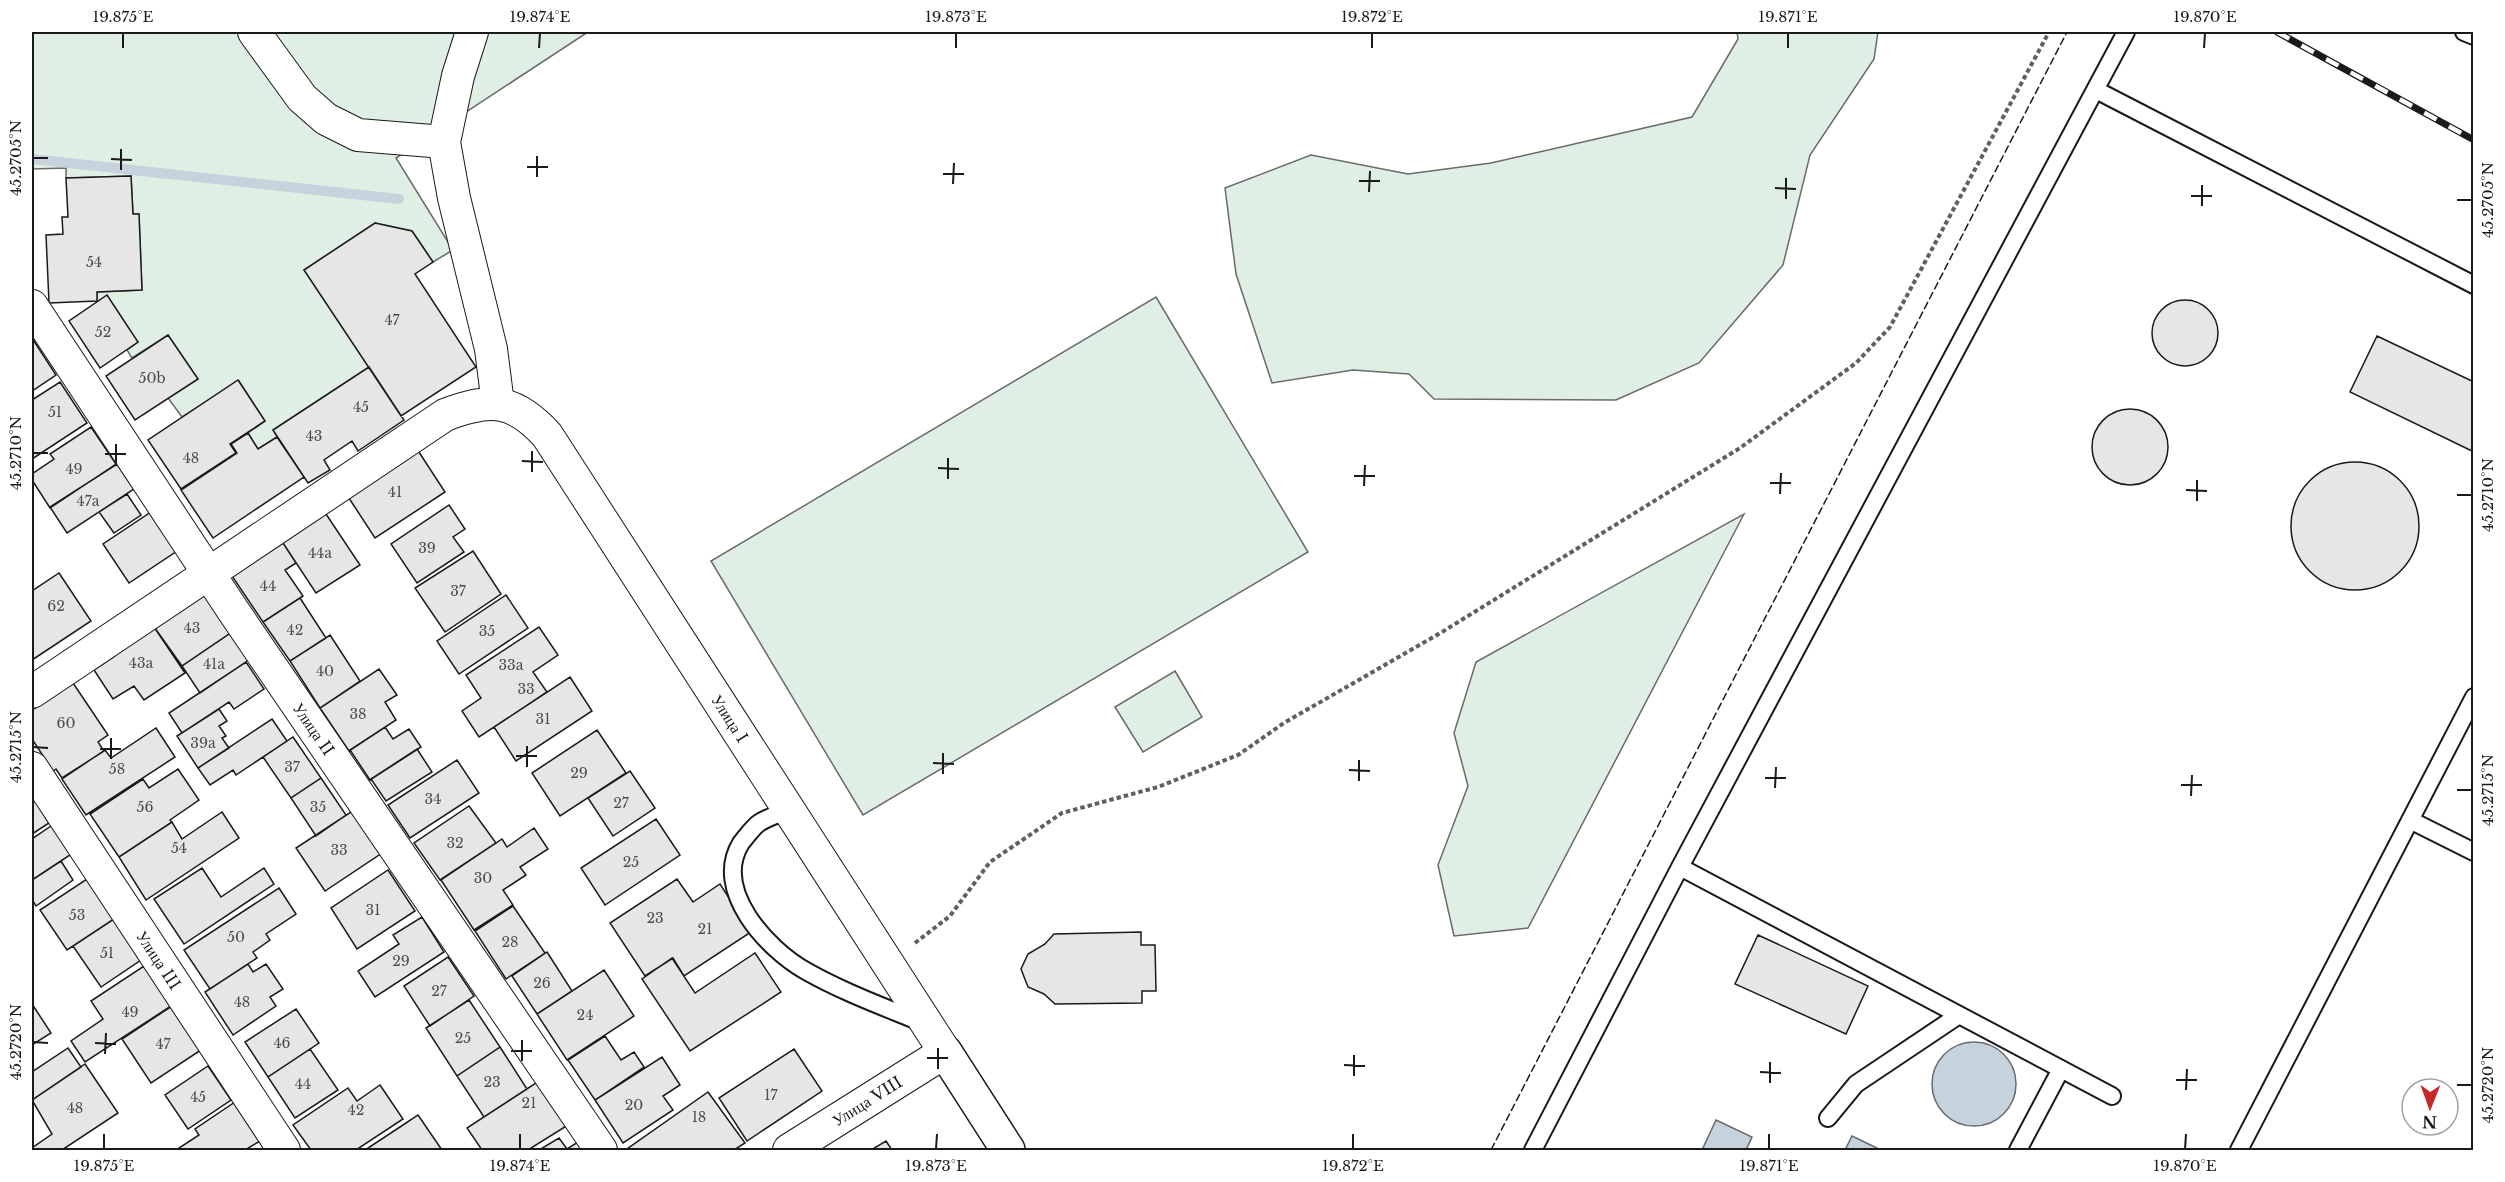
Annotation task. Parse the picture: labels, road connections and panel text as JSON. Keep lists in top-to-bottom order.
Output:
{
  "streets": {
    "street": [
      "Улица I",
      "Улица II",
      "Улица III",
      "Улица VIII"
    ]
  },
  "crossings": [
    ["Улица I", "Улица VIII"]
  ],
  "house_numbers": [
    "54",
    "47",
    "52",
    "50b",
    "45",
    "51",
    "43",
    "48",
    "49",
    "41",
    "47a",
    "39",
    "44a",
    "44",
    "37",
    "62",
    "43",
    "42",
    "35",
    "43a",
    "41a",
    "33a",
    "40",
    "33",
    "38",
    "31",
    "60",
    "39a",
    "37",
    "58",
    "29",
    "34",
    "27",
    "56",
    "35",
    "32",
    "54",
    "33",
    "25",
    "30",
    "31",
    "53",
    "23",
    "21",
    "50",
    "28",
    "51",
    "29",
    "26",
    "27",
    "48",
    "49",
    "24",
    "25",
    "46",
    "47",
    "23",
    "44",
    "17",
    "45",
    "21",
    "20",
    "48",
    "42",
    "18"
  ],
  "north": "bottom",
  "coordinates": [
    "19.875°E",
    "19.874°E",
    "19.873°E",
    "19.872°E",
    "19.871°E",
    "19.870°E",
    "45.2705°N",
    "45.2710°N",
    "45.2715°N",
    "45.2720°N"
  ]
}
